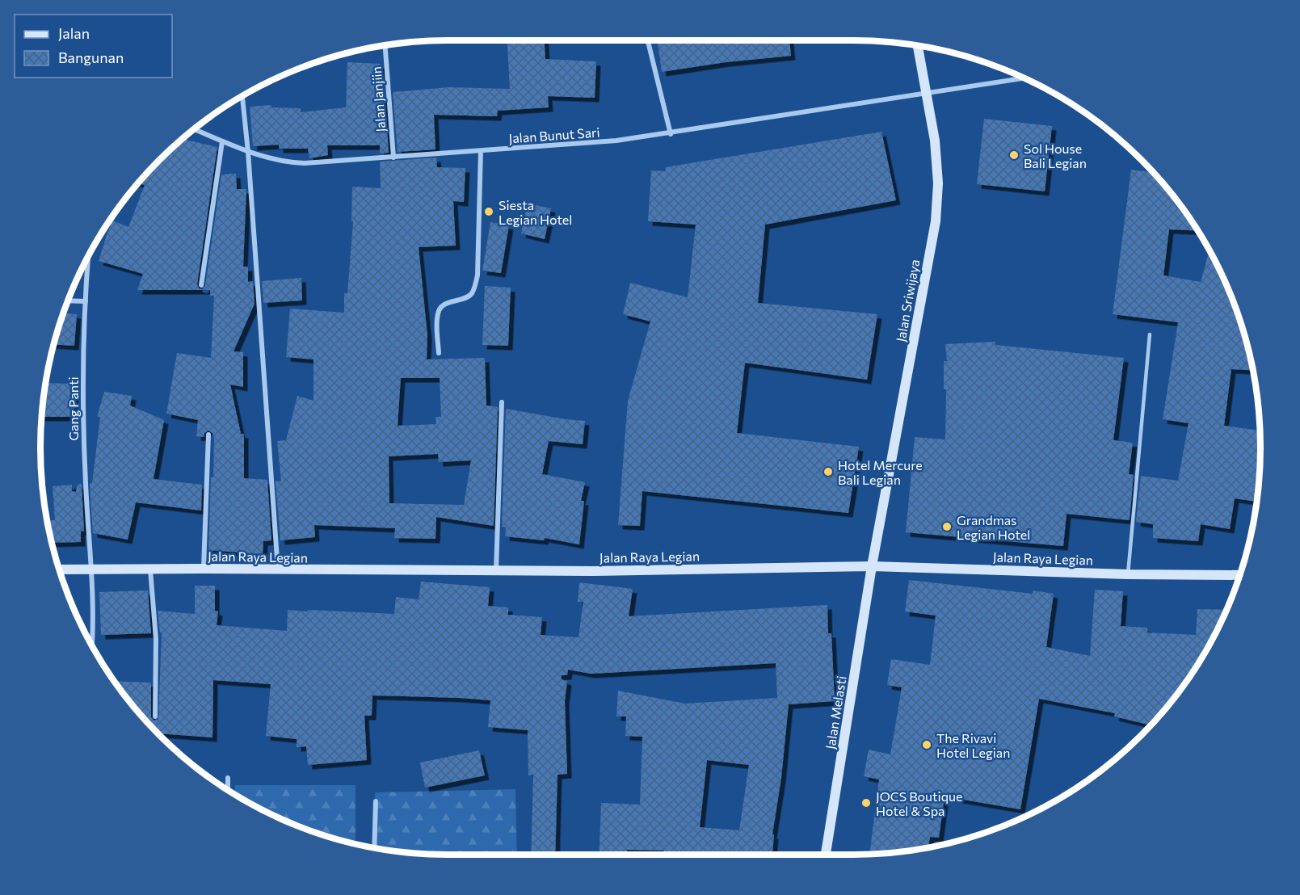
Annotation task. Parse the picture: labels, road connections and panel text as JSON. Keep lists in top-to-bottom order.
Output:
{
  "streets": {
    "main road": ["Jalan Sriwijaya", "Jalan Raya Legian", "Jalan Melasti"],
    "street": ["Jalan Janjiin", "Jalan Bunut Sari", "Gang Panti"]
  },
  "crossings": [
    ["Jalan Janjiin", "Jalan Bunut Sari"],
    ["Jalan Bunut Sari", "Jalan Sriwijaya"],
    ["Jalan Sriwijaya", "Jalan Raya Legian"],
    ["Jalan Sriwijaya", "Jalan Melasti"],
    ["Gang Panti", "Jalan Raya Legian"],
    ["Jalan Raya Legian", "Jalan Melasti"]
  ],
  "places": [
    "Sol House Bali Legian",
    "Siesta Legian Hotel",
    "Hotel Mercure Bali Legian",
    "Grandmas Legian Hotel",
    "The Rivavi Hotel Legian",
    "JOCS Boutique Hotel & Spa"
  ],
  "legend": ["Jalan", "Bangunan"]
}
